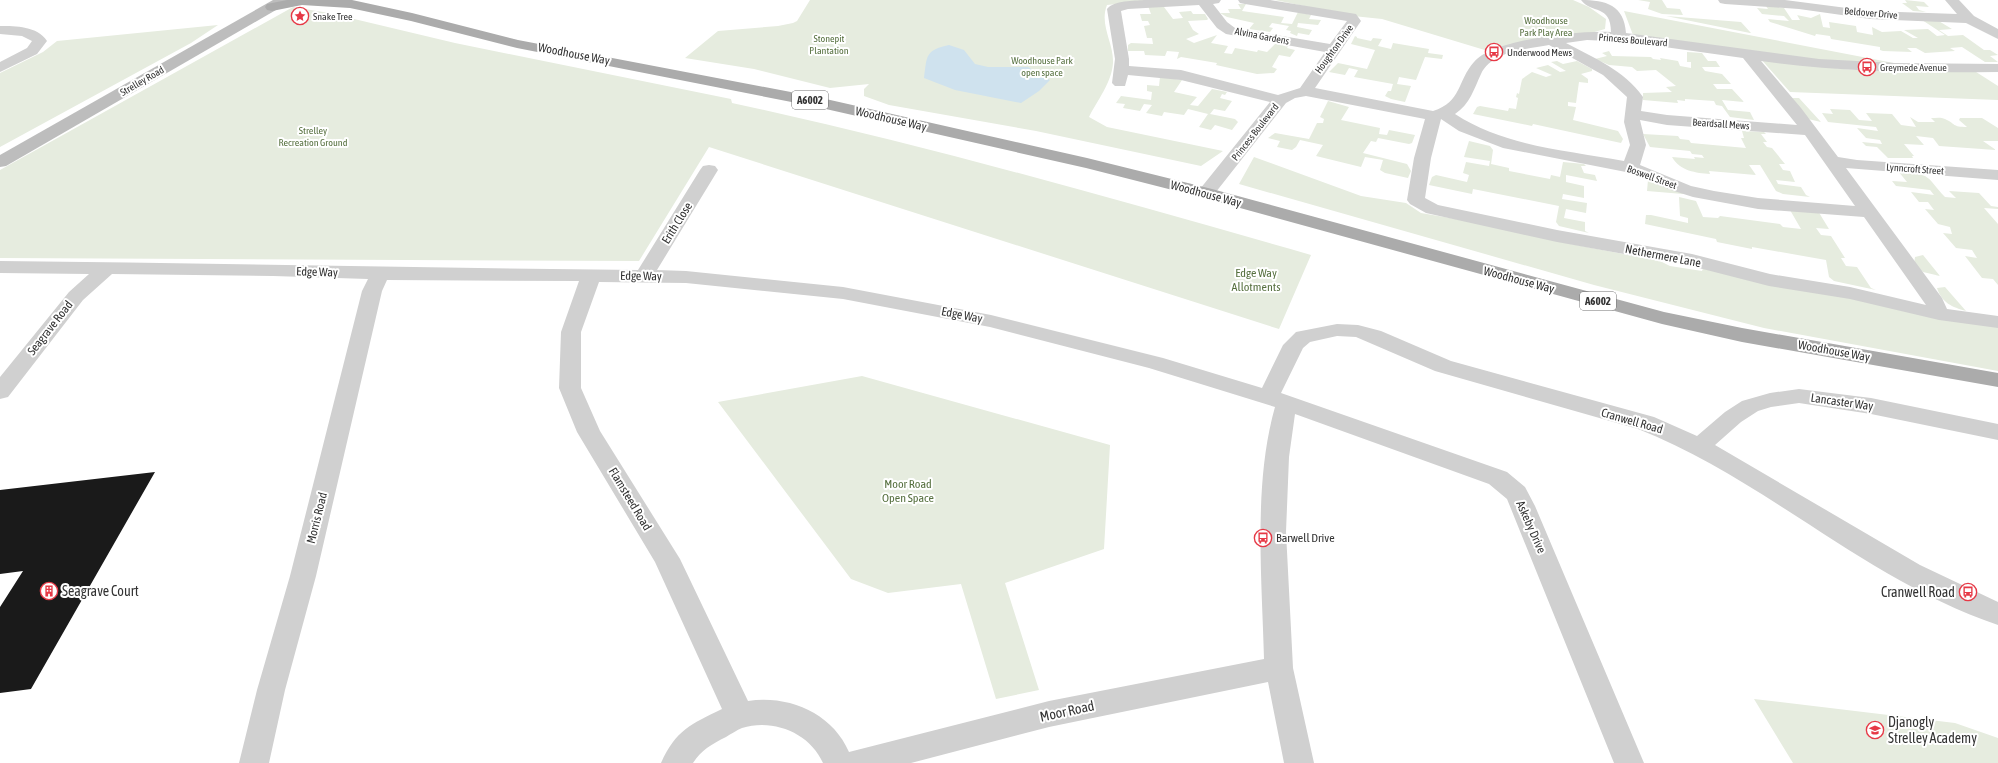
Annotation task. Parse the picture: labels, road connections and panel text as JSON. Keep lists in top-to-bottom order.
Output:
{
  "streets": {
    "main road": ["Woodhouse Way", "Strelley Road", "A6002"],
    "street": [
      "Beldover Drive",
      "Alvina Gardens",
      "Princess Boulevard",
      "Houghton Drive",
      "Beardsall Mews",
      "Lynncroft Street",
      "Boswell Street",
      "Erith Close",
      "Nethermere Lane",
      "Edge Way",
      "Seagrave Road",
      "Lancaster Way",
      "Cranwell Road",
      "Flamsteed Road",
      "Morris Road",
      "Askeby Drive",
      "Moor Road"
    ]
  },
  "crossings": [
    ["Alvina Gardens", "Houghton Drive"],
    ["Princess Boulevard", "Houghton Drive"],
    ["Princess Boulevard", "Woodhouse Way"],
    ["Princess Boulevard", "Boswell Street"],
    ["Princess Boulevard", "Nethermere Lane"],
    ["Woodhouse Way", "A6002"],
    ["Strelley Road", "A6002"],
    ["Boswell Street", "Nethermere Lane"],
    ["Erith Close", "Edge Way"],
    ["Edge Way", "Seagrave Road"],
    ["Edge Way", "Cranwell Road"],
    ["Edge Way", "Flamsteed Road"],
    ["Edge Way", "Morris Road"],
    ["Edge Way", "Askeby Drive"],
    ["Lancaster Way", "Cranwell Road"],
    ["Cranwell Road", "Askeby Drive"]
  ],
  "parks": [
    "Woodhouse Park Play Area",
    "Stonepit Plantation",
    "Woodhouse Park open space",
    "Strelley Recreation Ground",
    "Edge Way Allotments",
    "Moor Road Open Space"
  ],
  "places": {
    "place": ["Snake Tree"],
    "bus stop": [
      "Underwood Mews",
      "Greymede Avenue",
      "Barwell Drive",
      "Cranwell Road"
    ],
    "building": ["Seagrave Court"],
    "school or university": ["Djanogly Strelley Academy"]
  }
}
